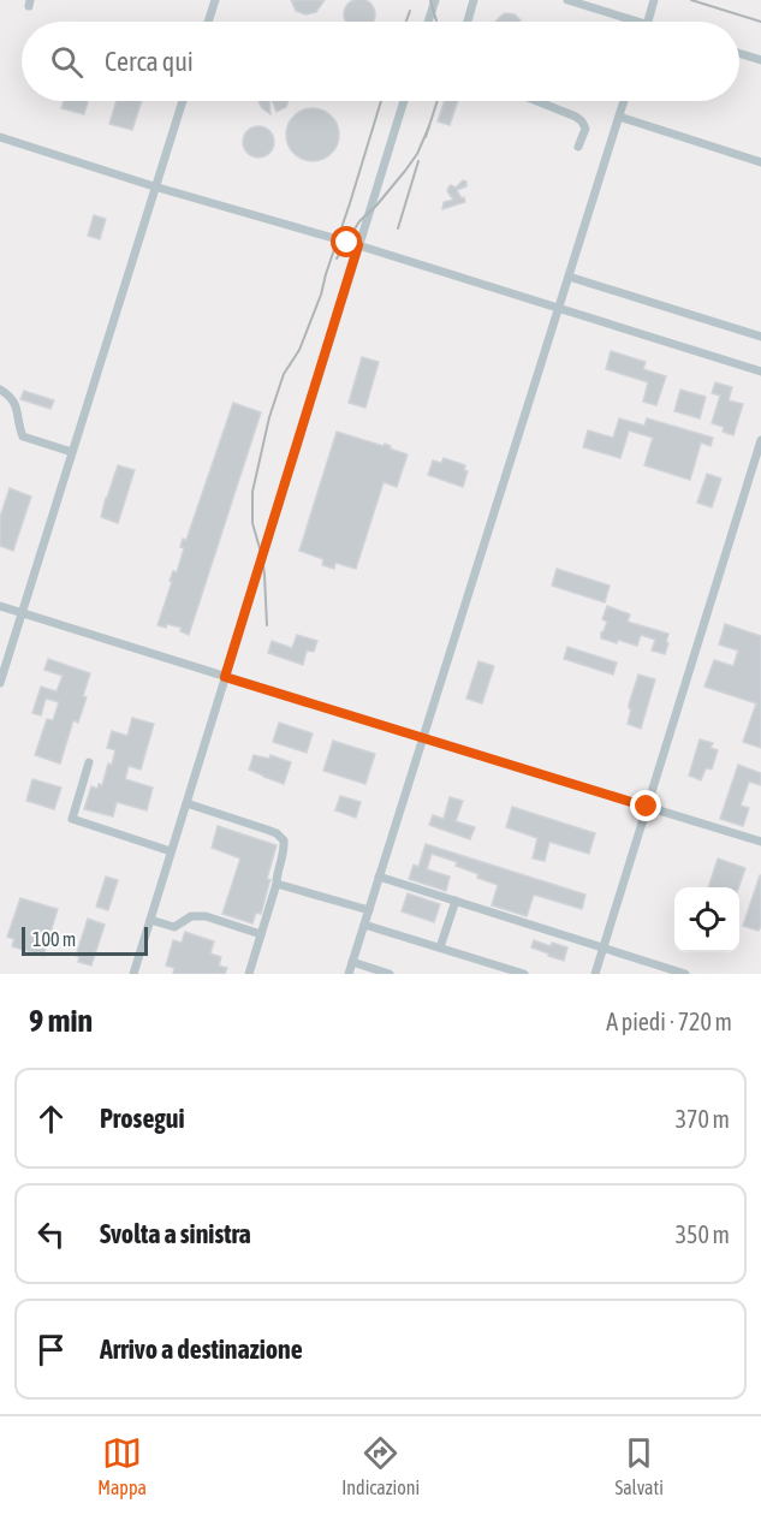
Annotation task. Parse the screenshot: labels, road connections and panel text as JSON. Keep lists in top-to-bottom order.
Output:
{
  "scale_bar": "100 m",
  "page": {
    "search": "Cerca qui",
    "scale": "100 m",
    "heading": ["9 min", "A piedi · 720 m"],
    "list": [
      ["Prosegui", "370 m"],
      ["Svolta a sinistra", "350 m"],
      "Arrivo a destinazione"
    ],
    "nav": ["Mappa", "Indicazioni", "Salvati"]
  }
}
